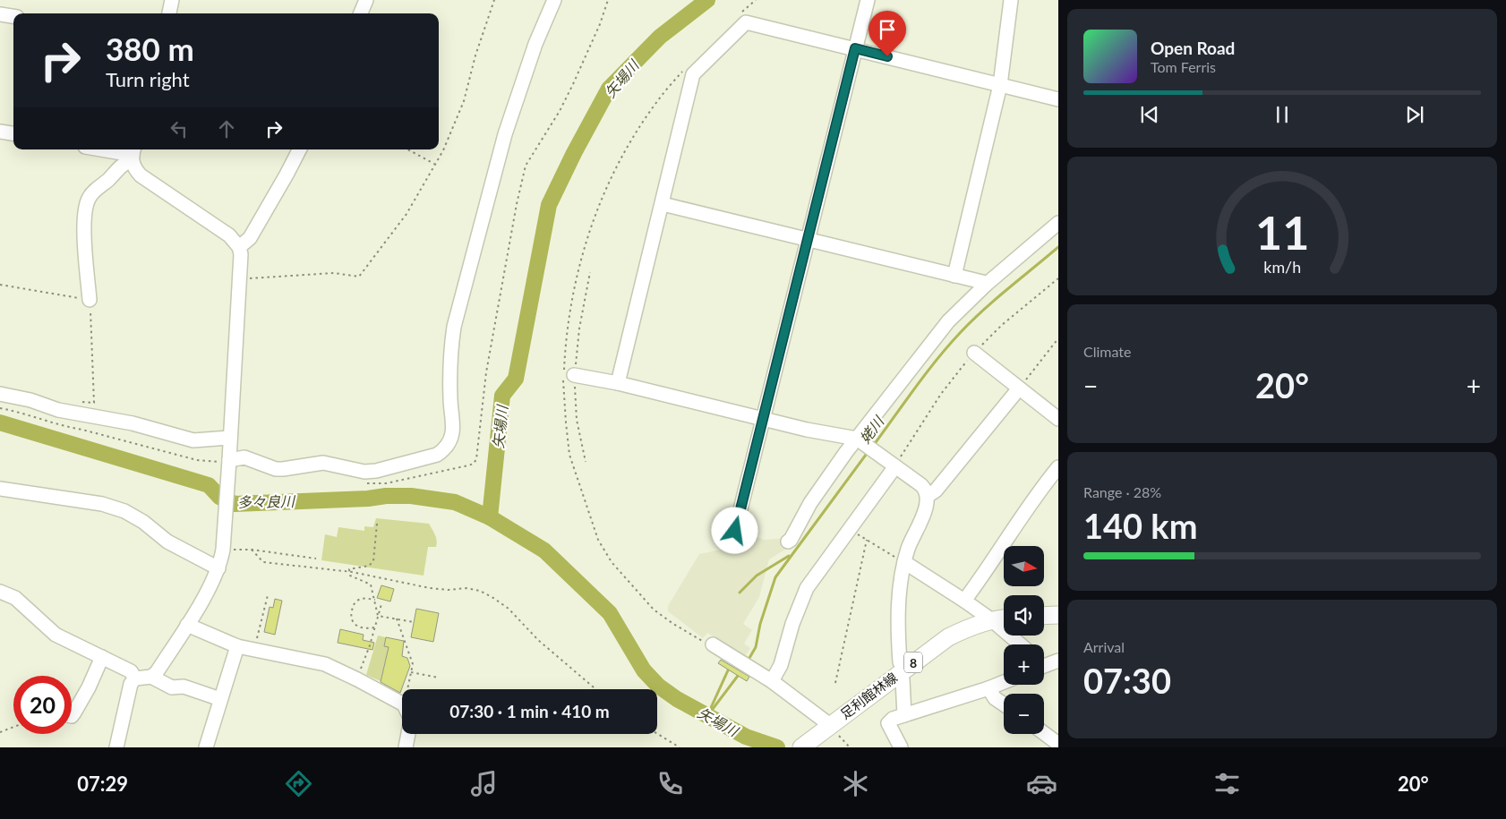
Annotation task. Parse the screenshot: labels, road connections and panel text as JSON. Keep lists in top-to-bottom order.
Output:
{
  "streets": {
    "main road": ["8", "足利館林線"]
  },
  "water": ["矢場川", "姥川", "多々良川"],
  "north": "right",
  "page": {
    "turn": ["380 m", "Turn right"],
    "song": ["Open Road", "Tom Ferris"],
    "tile": [
      "Climate",
      ["Range · 28%", "140 km"],
      ["Arrival", "07:30"]
    ],
    "heat": ["−", "20°", "+"],
    "map_buttons": ["+", "−"],
    "limit": "20",
    "trip": "07:30 · 1 min · 410 m",
    "tabs": ["07:29", "20°"],
    "gauge": ["11", "km/h"]
  }
}
